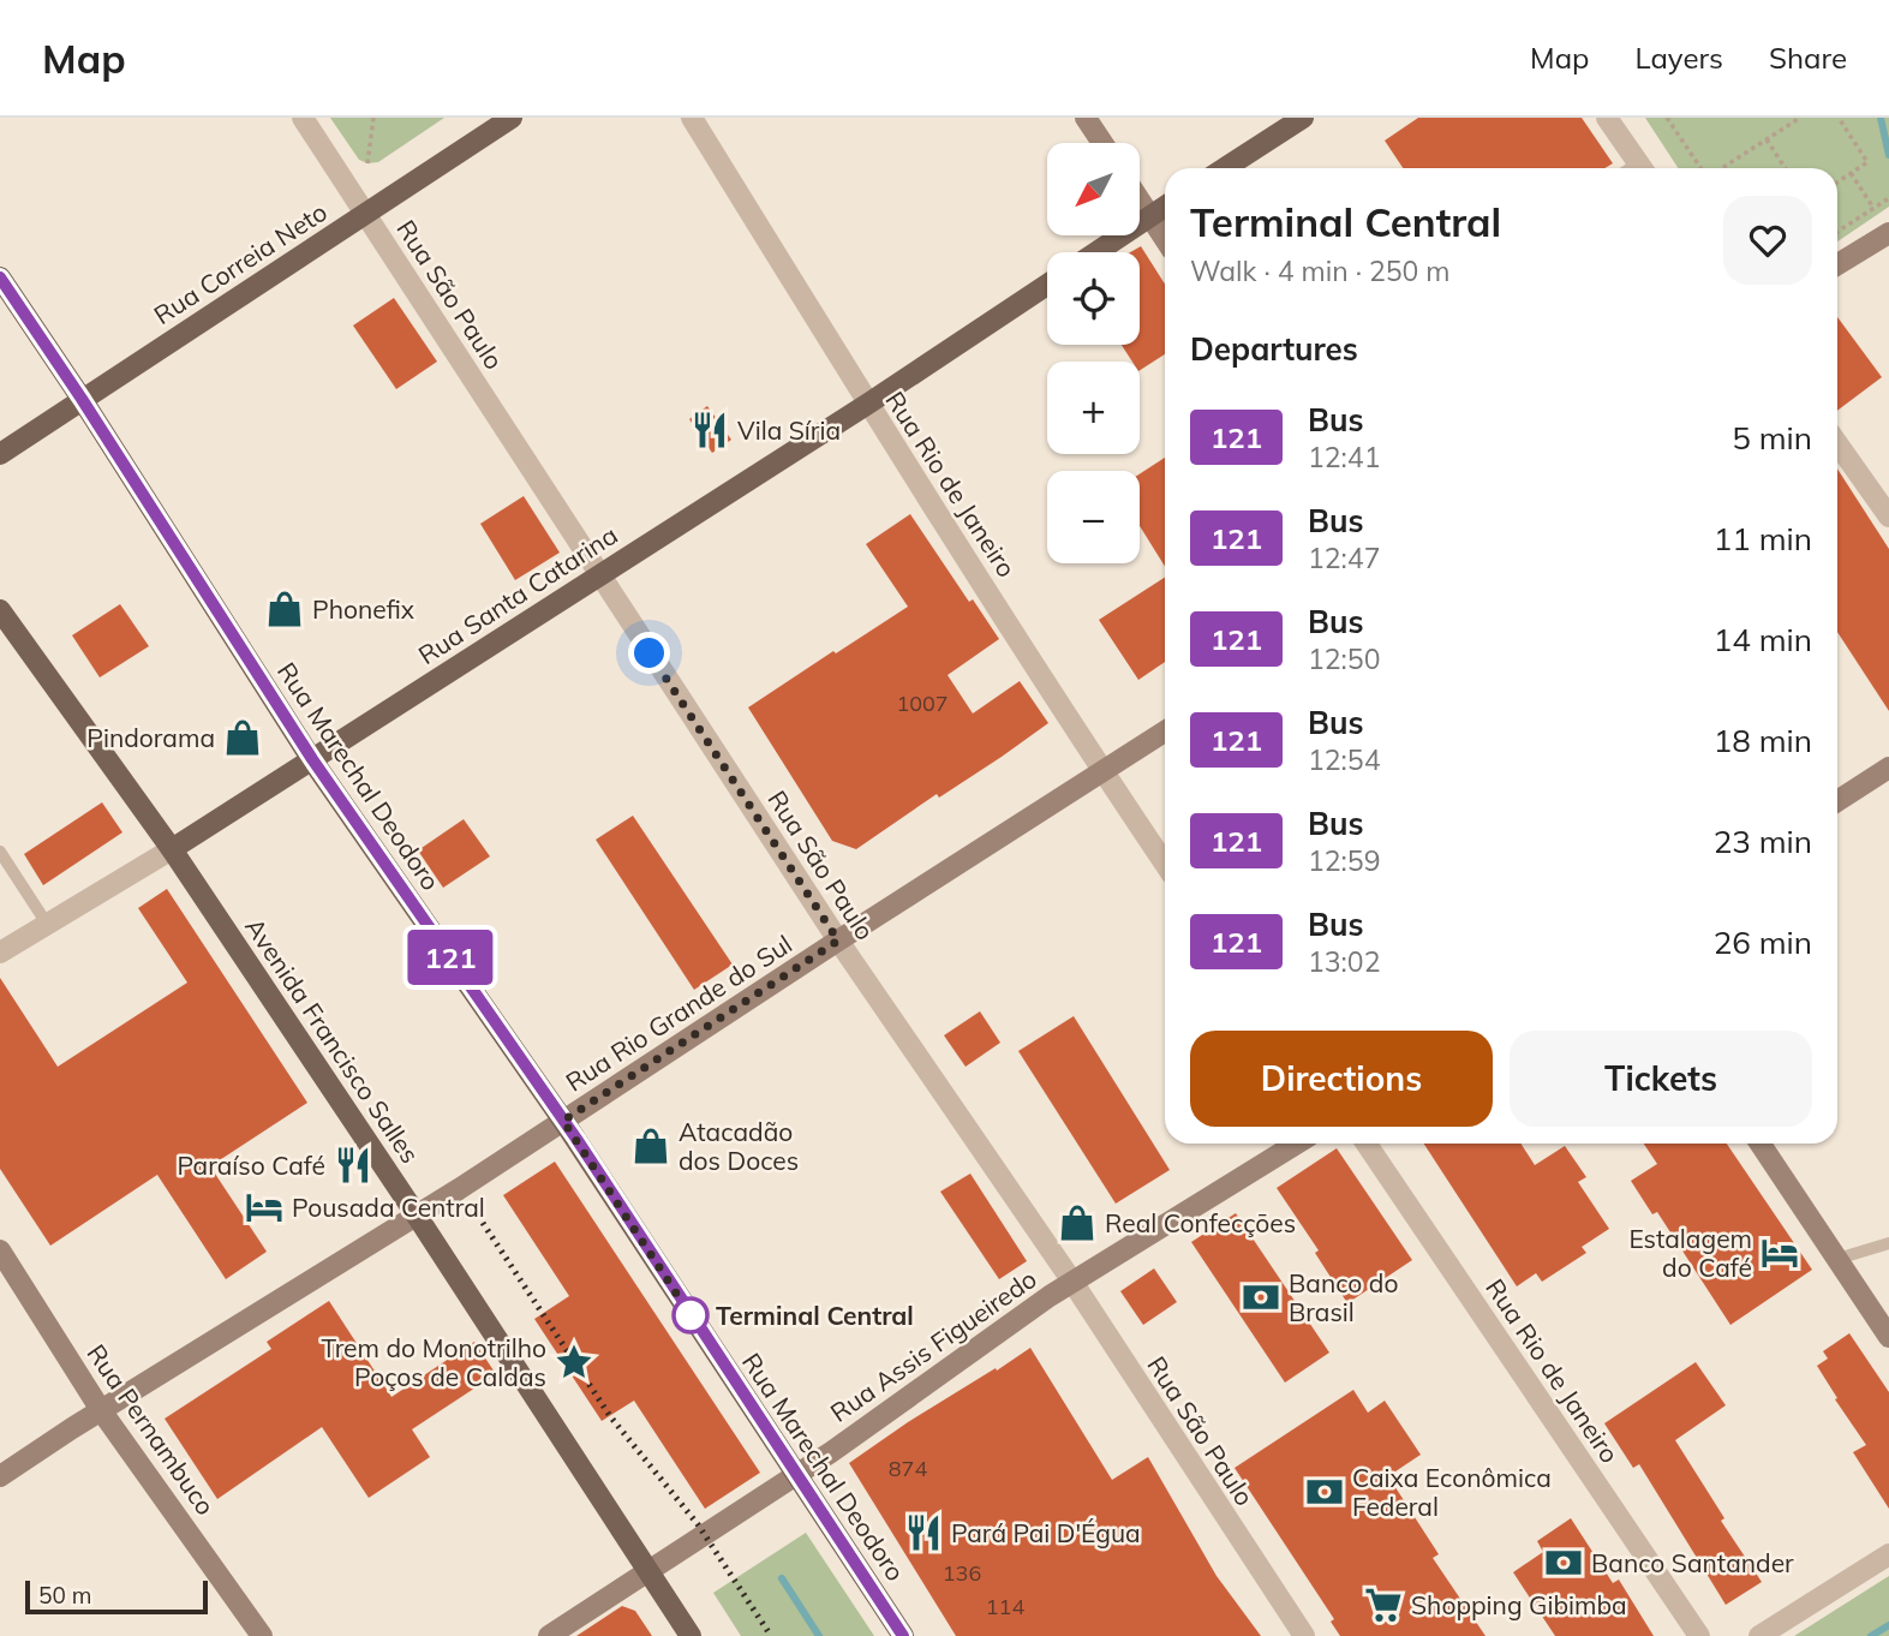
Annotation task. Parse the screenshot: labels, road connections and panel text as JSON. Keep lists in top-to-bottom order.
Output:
{
  "streets": {
    "main road": [
      "Rua Correia Neto",
      "Rua Santa Catarina",
      "Rua Marechal Deodoro",
      "Avenida Francisco Salles"
    ],
    "street": [
      "Rua São Paulo",
      "Rua Rio de Janeiro",
      "Rua Rio Grande do Sul",
      "Rua Assis Figueiredo",
      "Rua Pernambuco"
    ]
  },
  "crossings": [
    ["Rua Correia Neto", "Rua São Paulo"],
    ["Rua Correia Neto", "Rua Marechal Deodoro"],
    ["Rua São Paulo", "Rua Santa Catarina"],
    ["Rua São Paulo", "Rua Rio Grande do Sul"],
    ["Rua São Paulo", "Rua Assis Figueiredo"],
    ["Rua Rio de Janeiro", "Rua Santa Catarina"],
    ["Rua Rio de Janeiro", "Rua Rio Grande do Sul"],
    ["Rua Santa Catarina", "Rua Marechal Deodoro"],
    ["Rua Santa Catarina", "Avenida Francisco Salles"],
    ["Rua Marechal Deodoro", "Rua Rio Grande do Sul"],
    ["Rua Marechal Deodoro", "Rua Assis Figueiredo"],
    ["Rua Rio Grande do Sul", "Avenida Francisco Salles"],
    ["Rua Rio Grande do Sul", "Rua Pernambuco"],
    ["Avenida Francisco Salles", "Rua Assis Figueiredo"]
  ],
  "places": {
    "restaurant": ["Vila Síria", "Paraíso Café", "Pará Pai D'Égua"],
    "shop": [
      "Phonefix",
      "Pindorama",
      "Atacadão dos Doces",
      "Real Confecçōes"
    ],
    "hotel": ["Pousada Central", "Estalagem do Café"],
    "bank": ["Banco do Brasil", "Caixa Econômica Federal", "Banco Santander"],
    "other": ["Terminal Central"],
    "place": ["Trem do Monotrilho Poços de Caldas"],
    "supermarket": ["Shopping Gibimba"]
  },
  "lines": ["bus line 121"],
  "house_numbers": [
    "1007",
    "874",
    "136",
    "114"
  ],
  "scale_bar": "50 m",
  "north": "bottom left",
  "page": {
    "header": "Map",
    "nav": ["Map", "Layers", "Share"],
    "on_map": "121",
    "map_buttons": ["+", "−"],
    "heading": [
      ["Terminal Central", "Walk · 4 min · 250 m"],
      "Departures"
    ],
    "list": [
      {
        "mark": "121",
        "name": "Bus",
        "note": "12:41",
        "value": "5 min"
      },
      {
        "mark": "121",
        "name": "Bus",
        "note": "12:47",
        "value": "11 min"
      },
      {
        "mark": "121",
        "name": "Bus",
        "note": "12:50",
        "value": "14 min"
      },
      {
        "mark": "121",
        "name": "Bus",
        "note": "12:54",
        "value": "18 min"
      },
      {
        "mark": "121",
        "name": "Bus",
        "note": "12:59",
        "value": "23 min"
      },
      {
        "mark": "121",
        "name": "Bus",
        "note": "13:02",
        "value": "26 min"
      }
    ],
    "buttons": ["Directions", "Tickets"],
    "scale": "50 m"
  }
}
